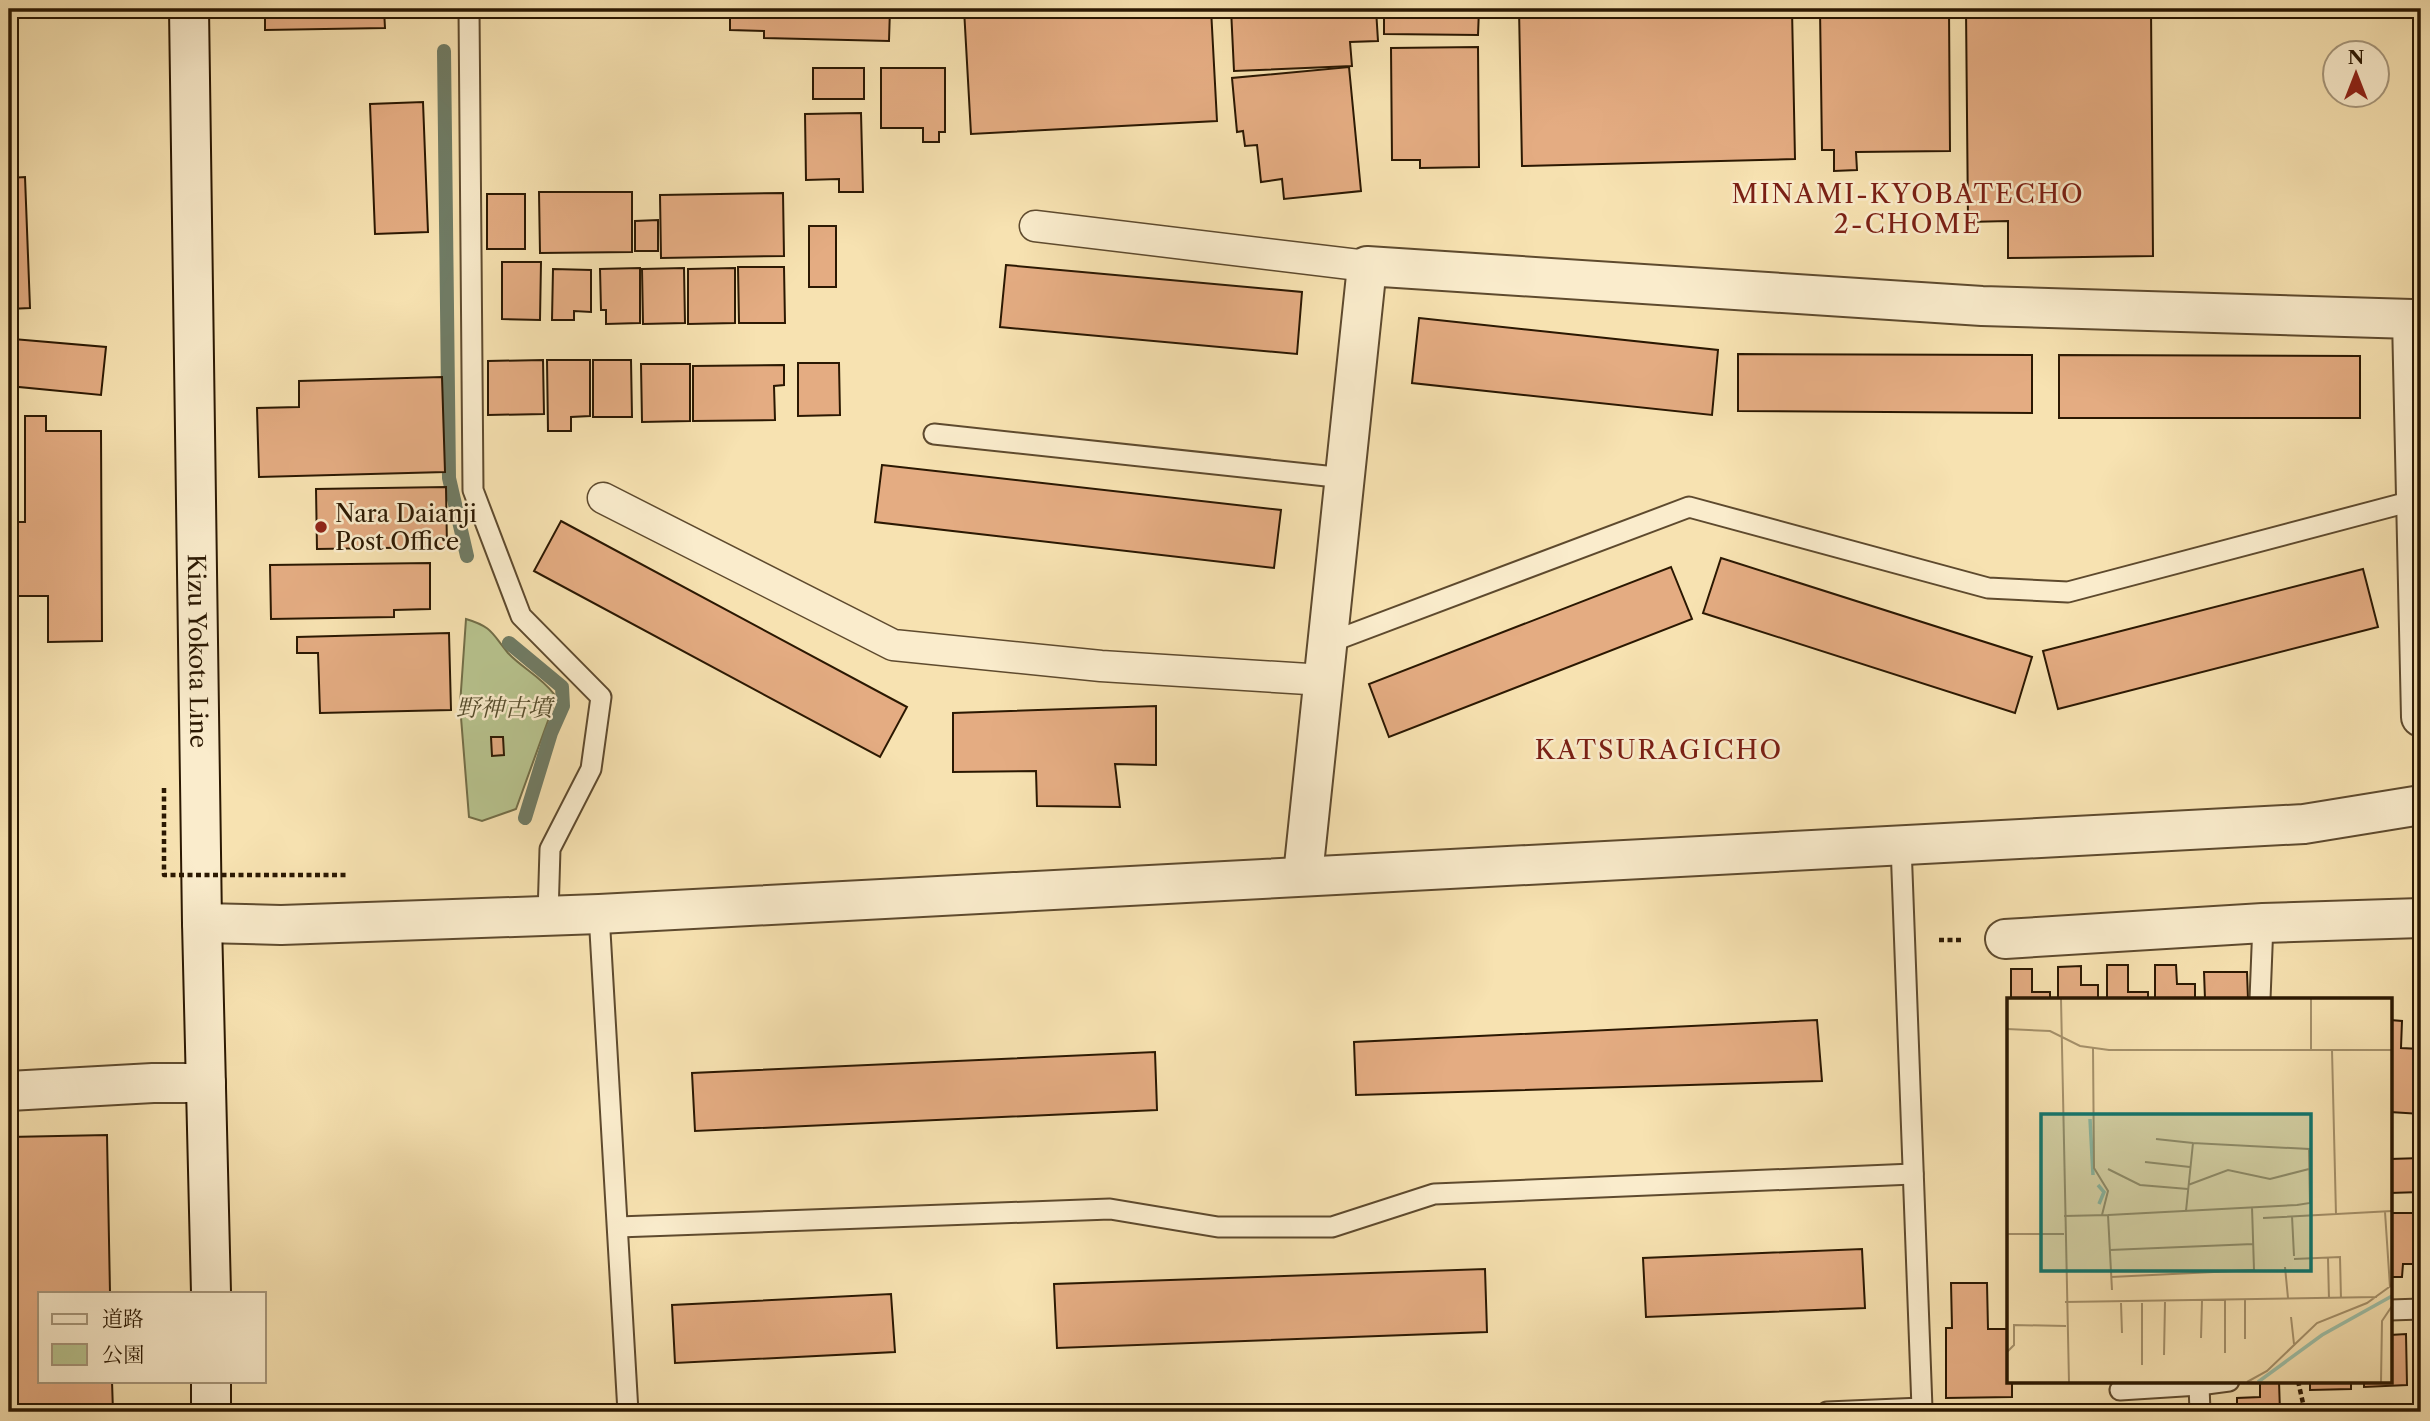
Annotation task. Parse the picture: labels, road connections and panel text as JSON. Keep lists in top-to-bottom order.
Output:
{
  "streets": {
    "street": ["Kizu Yokota Line"]
  },
  "districts": ["MINAMI-KYOBATECHO 2-CHOME", "KATSURAGICHO"],
  "parks": ["野神古墳"],
  "places": ["Nara Daianji Post Office"],
  "legend": ["道路", "公園"],
  "north": "top"
}
